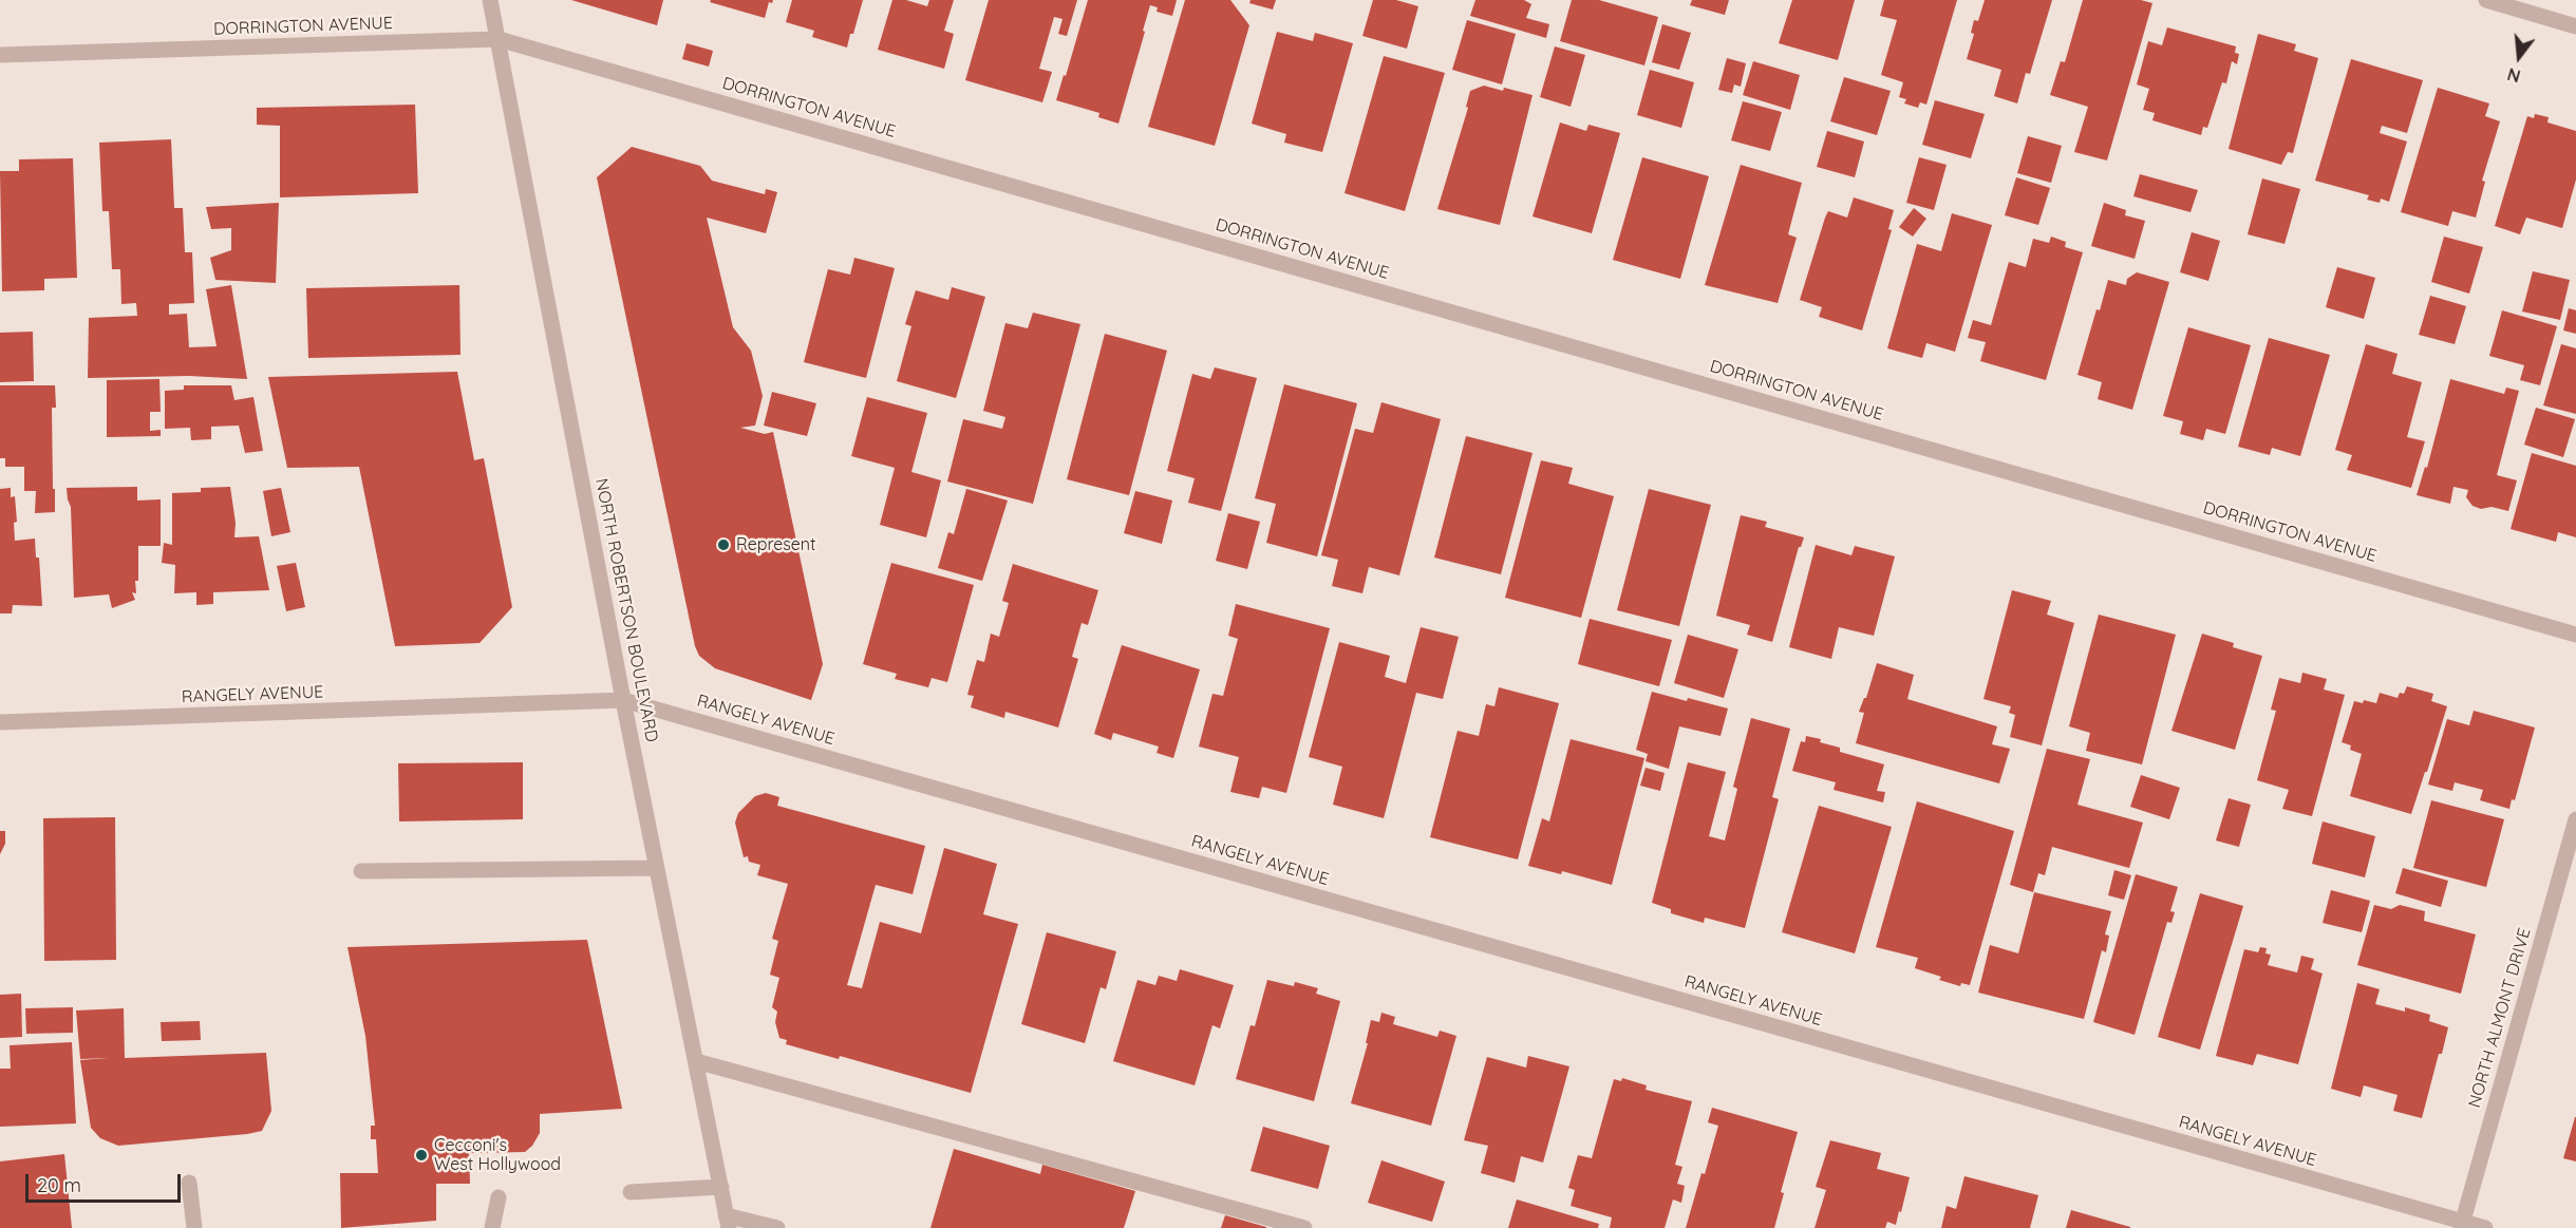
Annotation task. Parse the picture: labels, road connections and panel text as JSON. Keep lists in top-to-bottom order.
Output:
{
  "streets": {
    "street": [
      "DORRINGTON AVENUE",
      "NORTH ROBERTSON BOULEVARD",
      "RANGELY AVENUE",
      "NORTH ALMONT DRIVE"
    ]
  },
  "crossings": [
    ["DORRINGTON AVENUE", "NORTH ROBERTSON BOULEVARD"],
    ["NORTH ROBERTSON BOULEVARD", "RANGELY AVENUE"],
    ["RANGELY AVENUE", "NORTH ALMONT DRIVE"]
  ],
  "places": ["Represent", "Cecconi's West Hollywood"],
  "scale_bar": "20 m",
  "north": "bottom"
}
